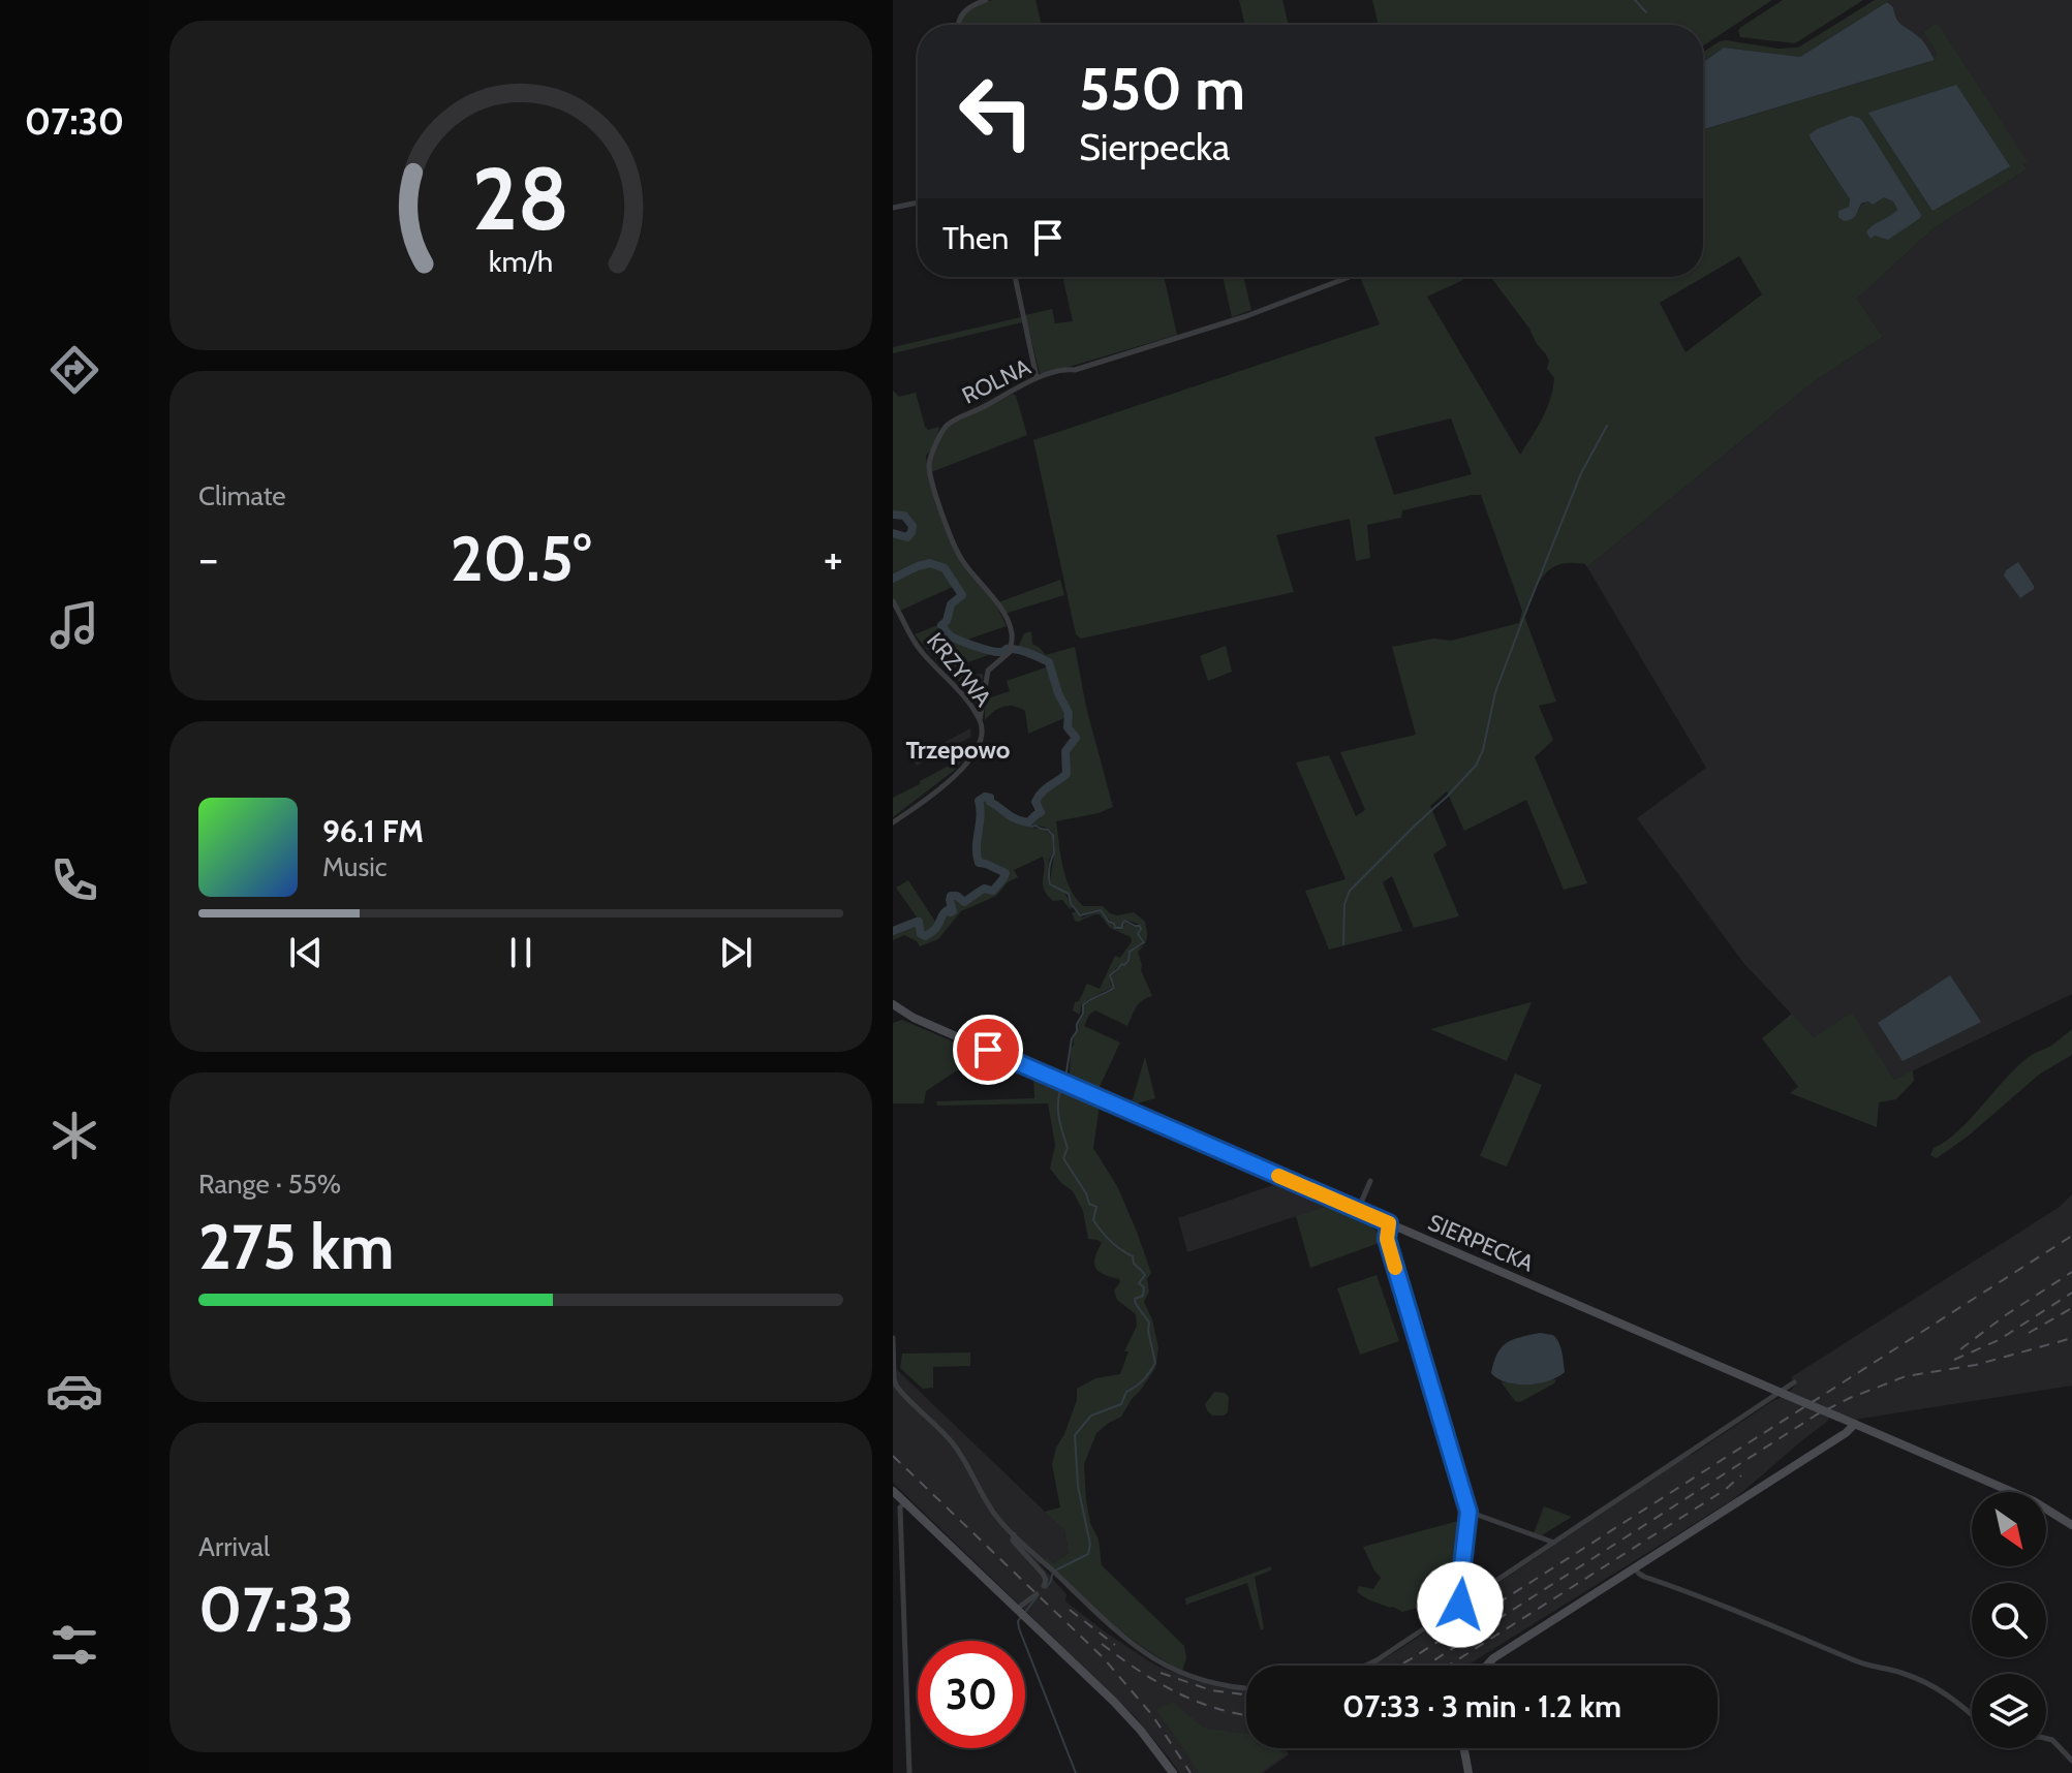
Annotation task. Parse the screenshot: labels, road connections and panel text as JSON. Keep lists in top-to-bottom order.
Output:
{
  "streets": {
    "street": ["ROLNA", "KRZYWA", "SIERPECKA"]
  },
  "crossings": [
    ["ROLNA", "KRZYWA"]
  ],
  "districts": ["Trzepowo"],
  "north": "bottom right",
  "page": {
    "tabs": "07:30",
    "turn": ["550 m", "Sierpecka"],
    "then": "Then",
    "tile": [
      "Climate",
      ["Range · 55%", "275 km"],
      ["Arrival", "07:33"]
    ],
    "heat": ["−", "20.5°", "+"],
    "song": ["96.1 FM", "Music"],
    "limit": "30",
    "trip": "07:33 · 3 min · 1.2 km",
    "gauge": ["28", "km/h"]
  }
}
